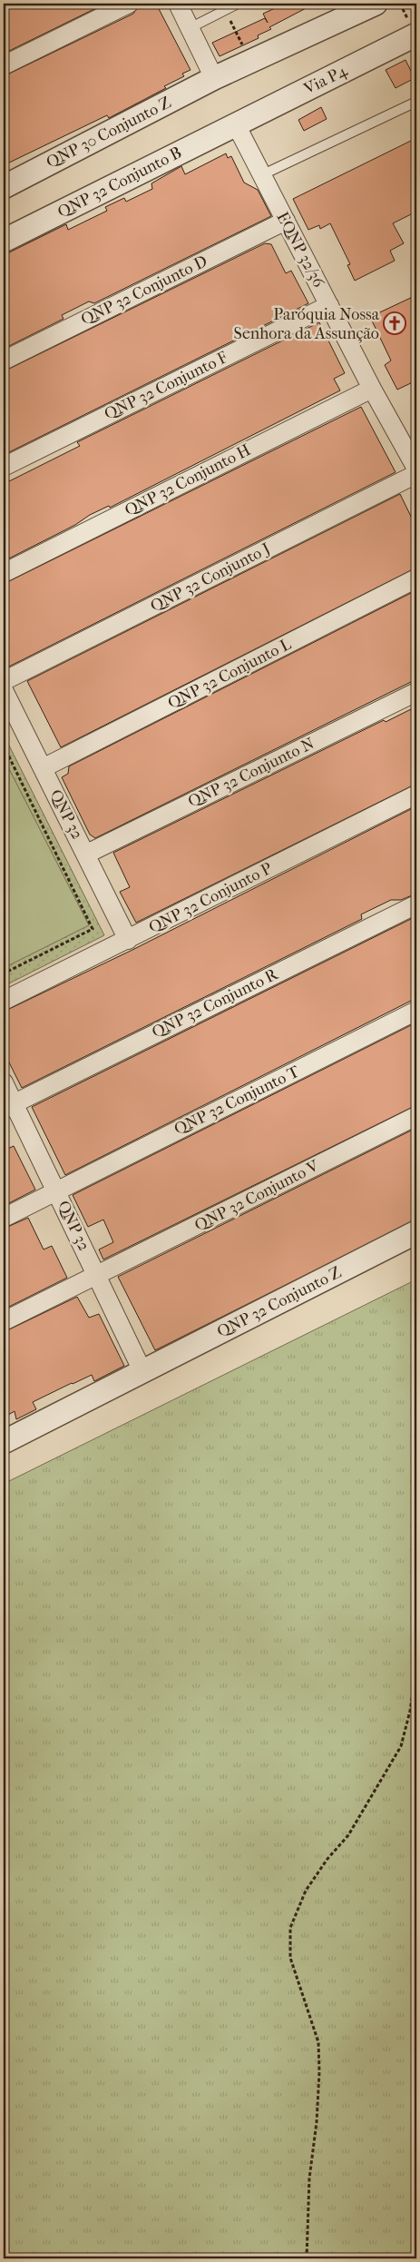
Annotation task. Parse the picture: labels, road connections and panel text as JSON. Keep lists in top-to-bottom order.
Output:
{
  "streets": {
    "street": [
      "Via P4",
      "QNP 30 Conjunto Z",
      "QNP 32 Conjunto B",
      "EQNP 32/36",
      "QNP 32 Conjunto D",
      "QNP 32 Conjunto F",
      "QNP 32 Conjunto H",
      "QNP 32 Conjunto J",
      "QNP 32 Conjunto L",
      "QNP 32 Conjunto N",
      "QNP 32",
      "QNP 32 Conjunto P",
      "QNP 32 Conjunto R",
      "QNP 32 Conjunto T",
      "QNP 32 Conjunto V",
      "QNP 32 Conjunto Z"
    ]
  },
  "crossings": [
    ["Via P4", "QNP 32 Conjunto B"],
    ["Via P4", "EQNP 32/36"],
    ["QNP 32 Conjunto B", "EQNP 32/36"],
    ["EQNP 32/36", "QNP 32 Conjunto D"],
    ["EQNP 32/36", "QNP 32 Conjunto F"],
    ["EQNP 32/36", "QNP 32 Conjunto H"],
    ["QNP 32 Conjunto L", "QNP 32"],
    ["QNP 32 Conjunto N", "QNP 32"],
    ["QNP 32", "QNP 32 Conjunto P"],
    ["QNP 32", "QNP 32 Conjunto R"],
    ["QNP 32", "QNP 32 Conjunto T"],
    ["QNP 32", "QNP 32 Conjunto V"],
    ["QNP 32", "QNP 32 Conjunto Z"]
  ],
  "places": {
    "church": ["Paróquia Nossa Senhora da Assunção"]
  }
}
